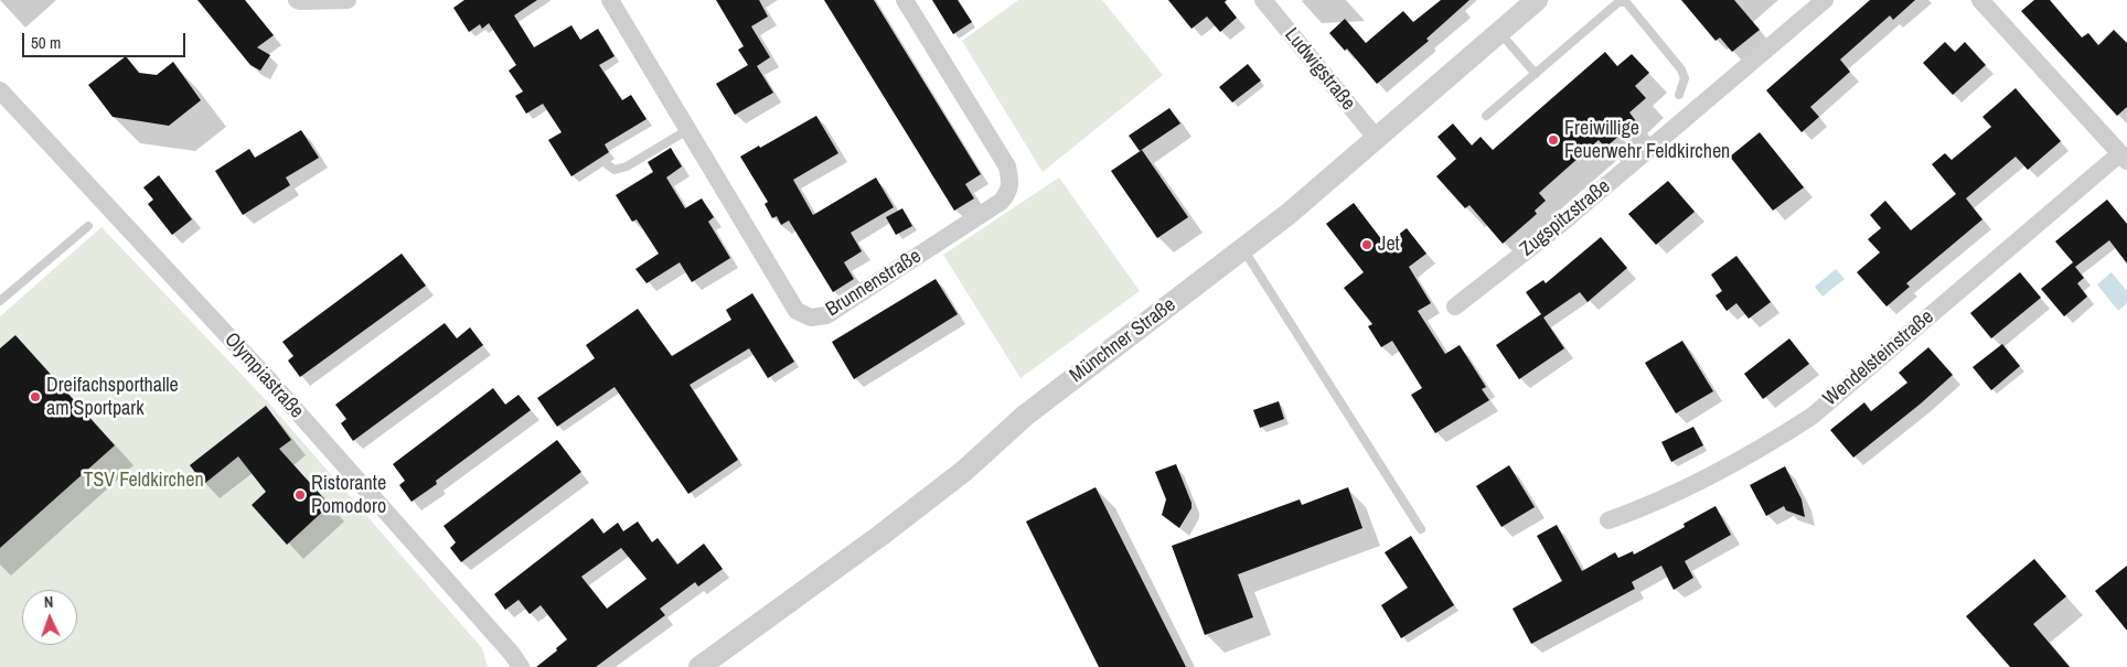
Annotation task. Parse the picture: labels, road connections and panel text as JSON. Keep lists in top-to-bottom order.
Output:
{
  "streets": {
    "street": [
      "Ludwigstraße",
      "Zugspitzstraße",
      "Brunnenstraße",
      "Münchner Straße",
      "Wendelsteinstraße",
      "Olympiastraße"
    ]
  },
  "crossings": [
    ["Ludwigstraße", "Münchner Straße"]
  ],
  "parks": ["TSV Feldkirchen"],
  "places": [
    "Freiwillige Feuerwehr Feldkirchen",
    "Jet",
    "Dreifachsporthalle am Sportpark",
    "Ristorante Pomodoro"
  ],
  "scale_bar": "50 m",
  "north": "top"
}
